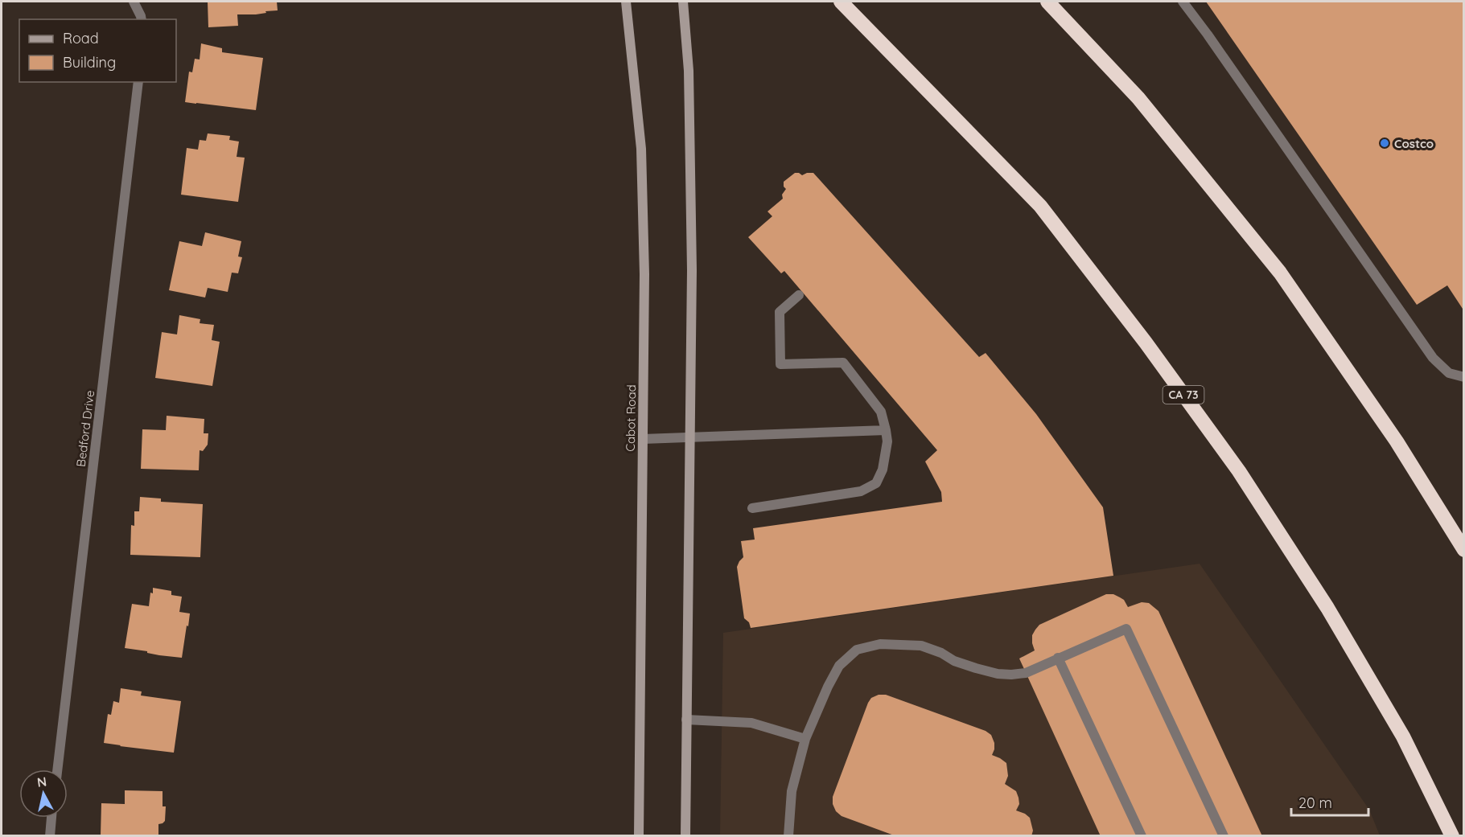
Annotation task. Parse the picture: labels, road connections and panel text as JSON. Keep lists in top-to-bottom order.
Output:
{
  "streets": {
    "highway": ["CA 73"],
    "main road": ["Cabot Road"],
    "street": ["Bedford Drive"]
  },
  "places": ["Costco"],
  "legend": ["Road", "Building"],
  "scale_bar": "20 m",
  "north": "top"
}
